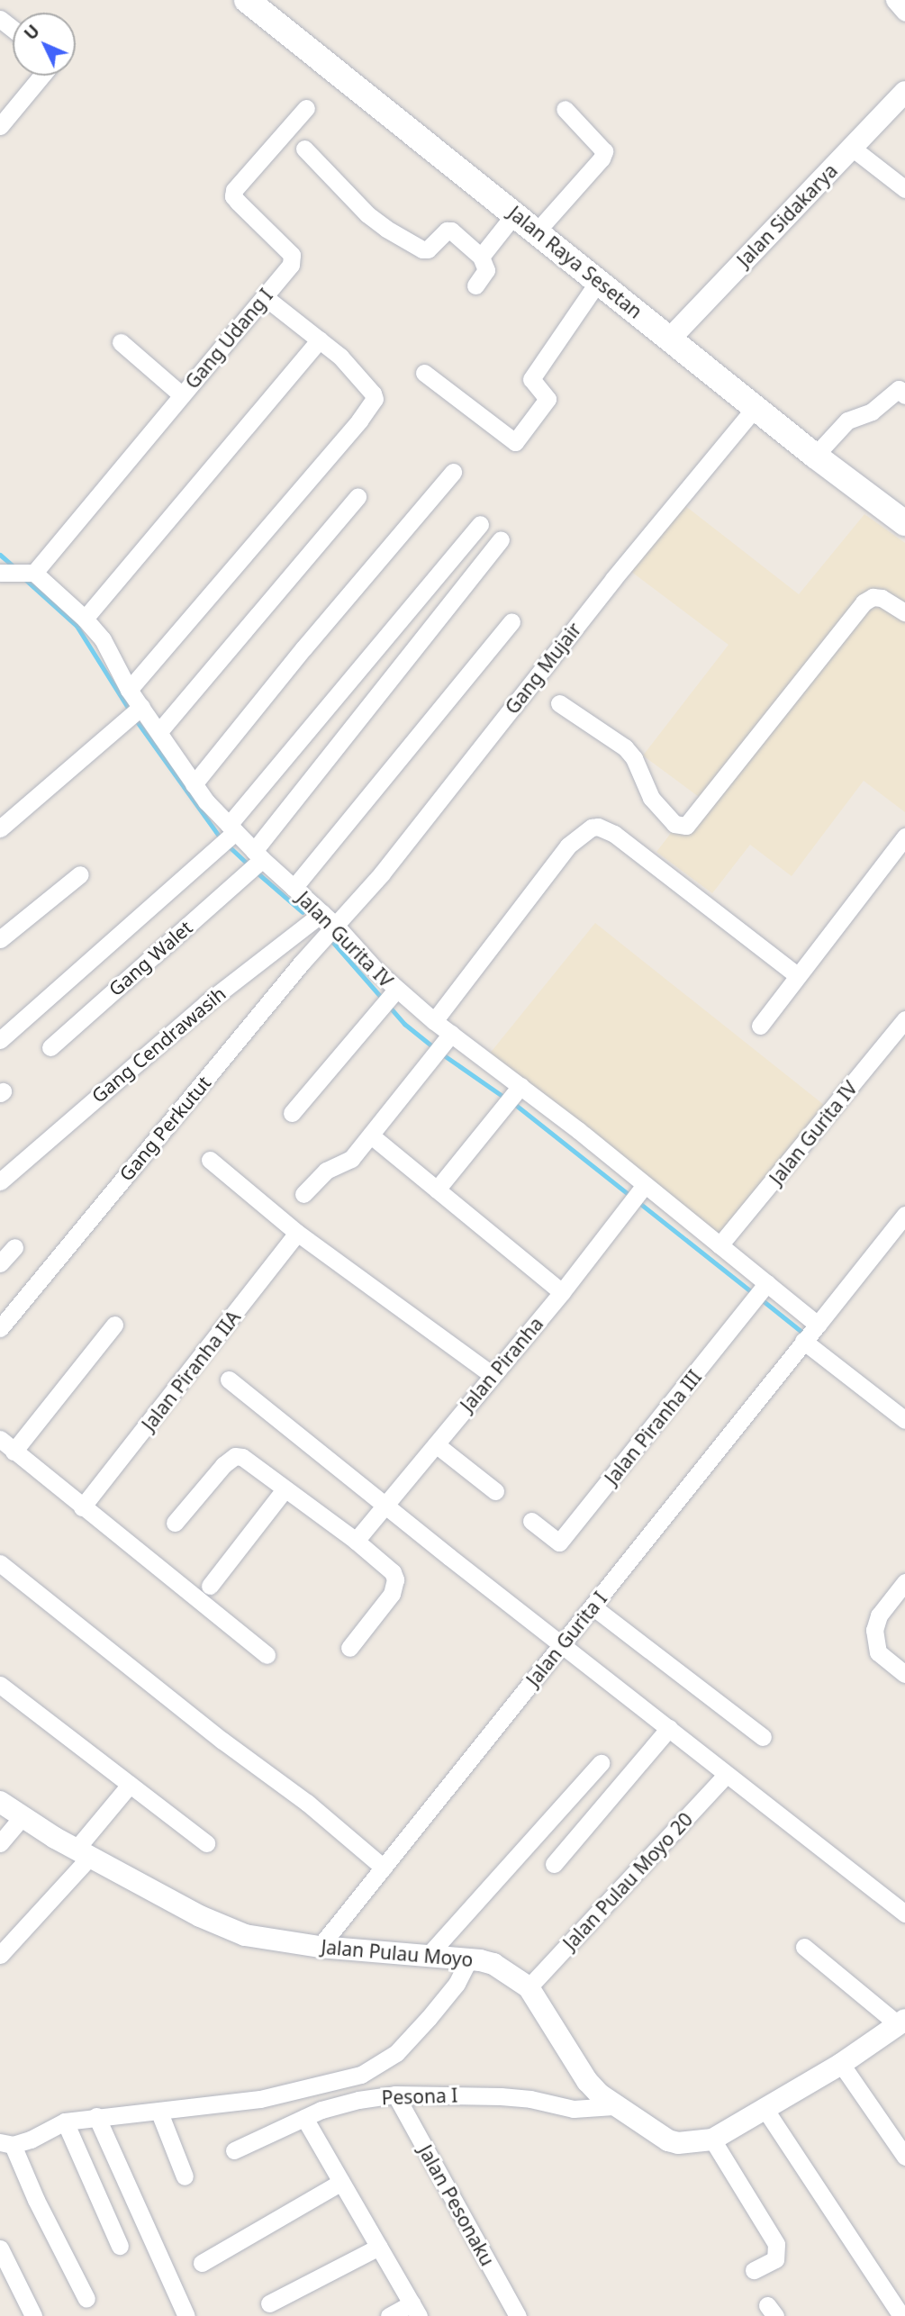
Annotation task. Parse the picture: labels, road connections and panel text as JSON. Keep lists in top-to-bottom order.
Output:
{
  "streets": {
    "main road": ["Jalan Raya Sesetan"],
    "street": [
      "Jalan Sidakarya",
      "Gang Udang I",
      "Gang Mujair",
      "Jalan Gurita IV",
      "Gang Walet",
      "Gang Cendrawasih",
      "Gang Perkutut",
      "Jalan Piranha",
      "Jalan Piranha IIA",
      "Jalan Piranha III",
      "Jalan Gurita I",
      "Jalan Pulau Moyo 20",
      "Jalan Pulau Moyo",
      "Pesona I",
      "Jalan Pesonaku"
    ]
  },
  "crossings": [
    ["Jalan Sidakarya", "Jalan Raya Sesetan"],
    ["Jalan Raya Sesetan", "Gang Mujair"],
    ["Gang Udang I", "Jalan Gurita IV"],
    ["Gang Mujair", "Jalan Gurita IV"],
    ["Gang Mujair", "Gang Perkutut"],
    ["Jalan Gurita IV", "Gang Walet"],
    ["Jalan Gurita IV", "Gang Cendrawasih"],
    ["Jalan Gurita IV", "Gang Perkutut"],
    ["Jalan Gurita IV", "Jalan Piranha"],
    ["Jalan Gurita IV", "Jalan Piranha III"],
    ["Jalan Gurita IV", "Jalan Gurita I"],
    ["Jalan Gurita I", "Jalan Pulau Moyo"],
    ["Jalan Pulau Moyo 20", "Jalan Pulau Moyo"],
    ["Jalan Pulau Moyo", "Pesona I"],
    ["Pesona I", "Jalan Pesonaku"]
  ],
  "north": "top left"
}
